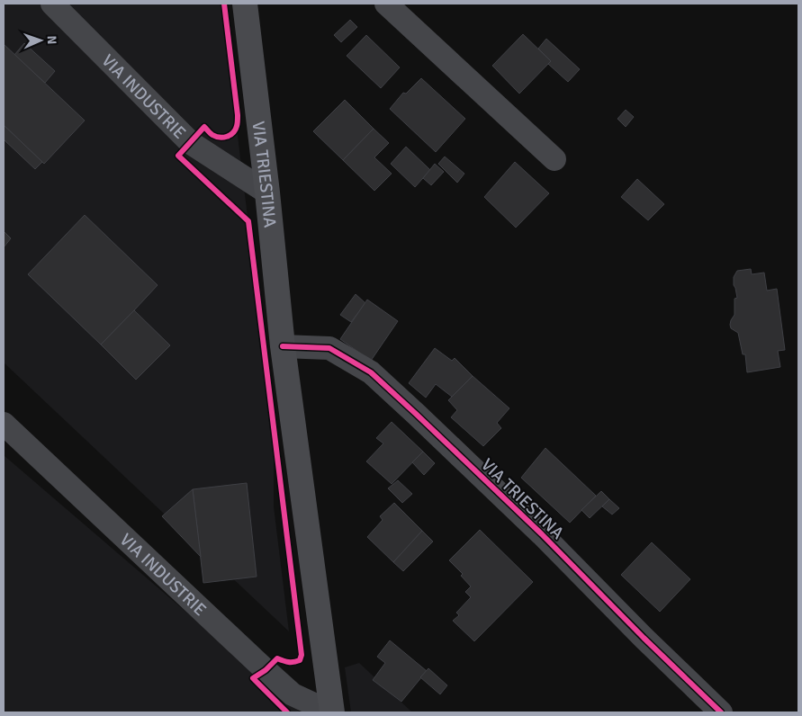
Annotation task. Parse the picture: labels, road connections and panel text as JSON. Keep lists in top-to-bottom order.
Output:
{
  "streets": {
    "main road": ["VIA TRIESTINA"],
    "street": ["VIA INDUSTRIE"]
  },
  "crossings": [
    ["VIA INDUSTRIE", "VIA TRIESTINA"]
  ],
  "north": "right"
}
